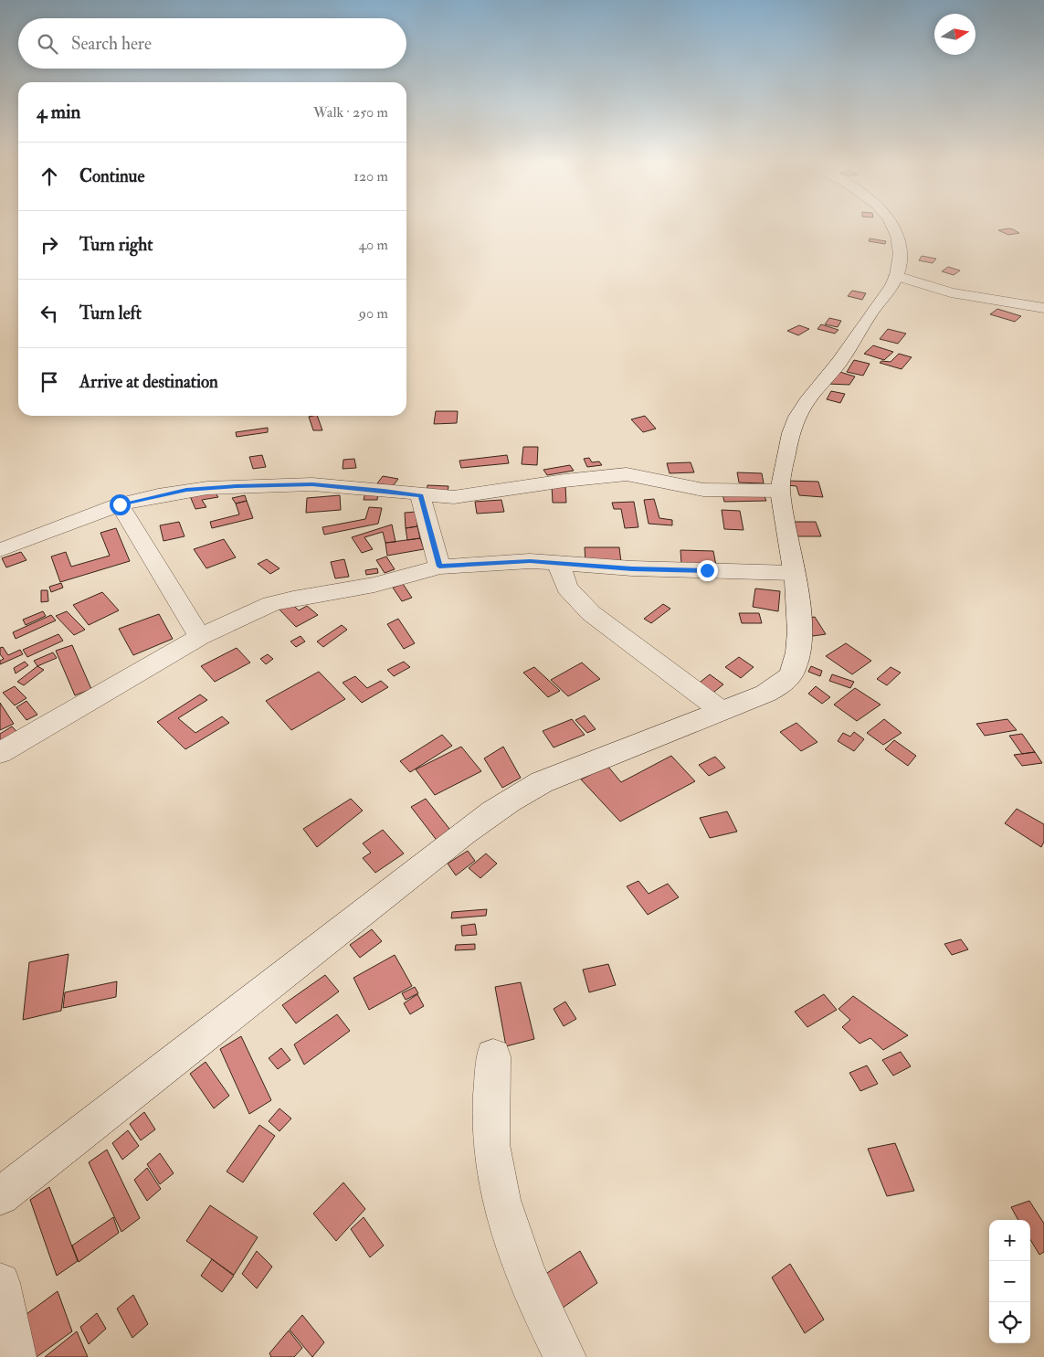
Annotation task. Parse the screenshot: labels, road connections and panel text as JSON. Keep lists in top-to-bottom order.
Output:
{
  "north": "right",
  "page": {
    "search": "Search here",
    "heading": ["4 min", "Walk · 250 m"],
    "list": [
      ["Continue", "120 m"],
      ["Turn right", "40 m"],
      ["Turn left", "90 m"],
      "Arrive at destination"
    ],
    "map_buttons": ["+", "−"]
  }
}
